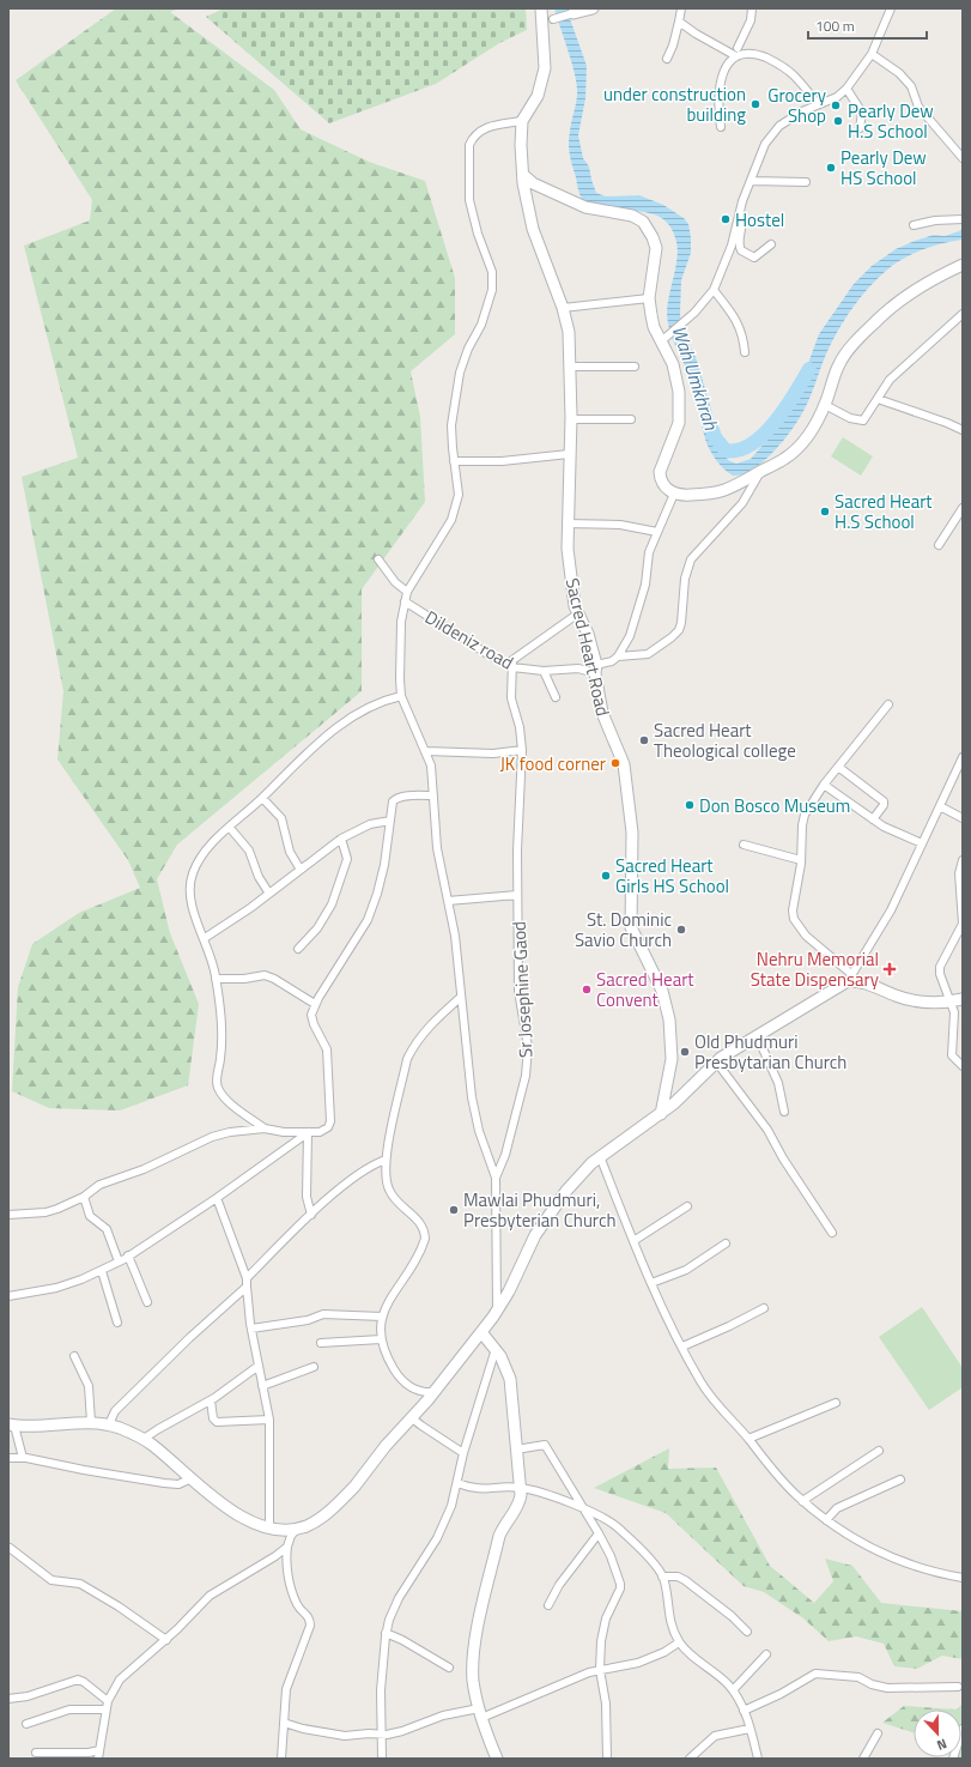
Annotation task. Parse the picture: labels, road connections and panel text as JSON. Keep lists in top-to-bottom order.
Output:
{
  "streets": {
    "street": ["Dildeniz road", "Sacred Heart Road", "Sr Josephine Gaod"]
  },
  "crossings": [
    ["Dildeniz road", "Sacred Heart Road"],
    ["Dildeniz road", "Sr Josephine Gaod"]
  ],
  "water": ["Wah Umkhrah"],
  "places": {
    "other": [
      "under construction building",
      "Grocery Shop",
      "Pearly Dew H.S School",
      "Pearly Dew HS School",
      "Hostel",
      "Sacred Heart H.S School",
      "Sacred Heart Theological college",
      "JK food corner",
      "Don Bosco Museum",
      "Sacred Heart Girls HS School",
      "St. Dominic Savio Church",
      "Sacred Heart Convent",
      "Old Phudmuri Presbytarian Church",
      "Mawlai Phudmuri, Presbyterian Church"
    ],
    "health": ["Nehru Memorial State Dispensary"]
  },
  "scale_bar": "100 m",
  "north": "bottom"
}
